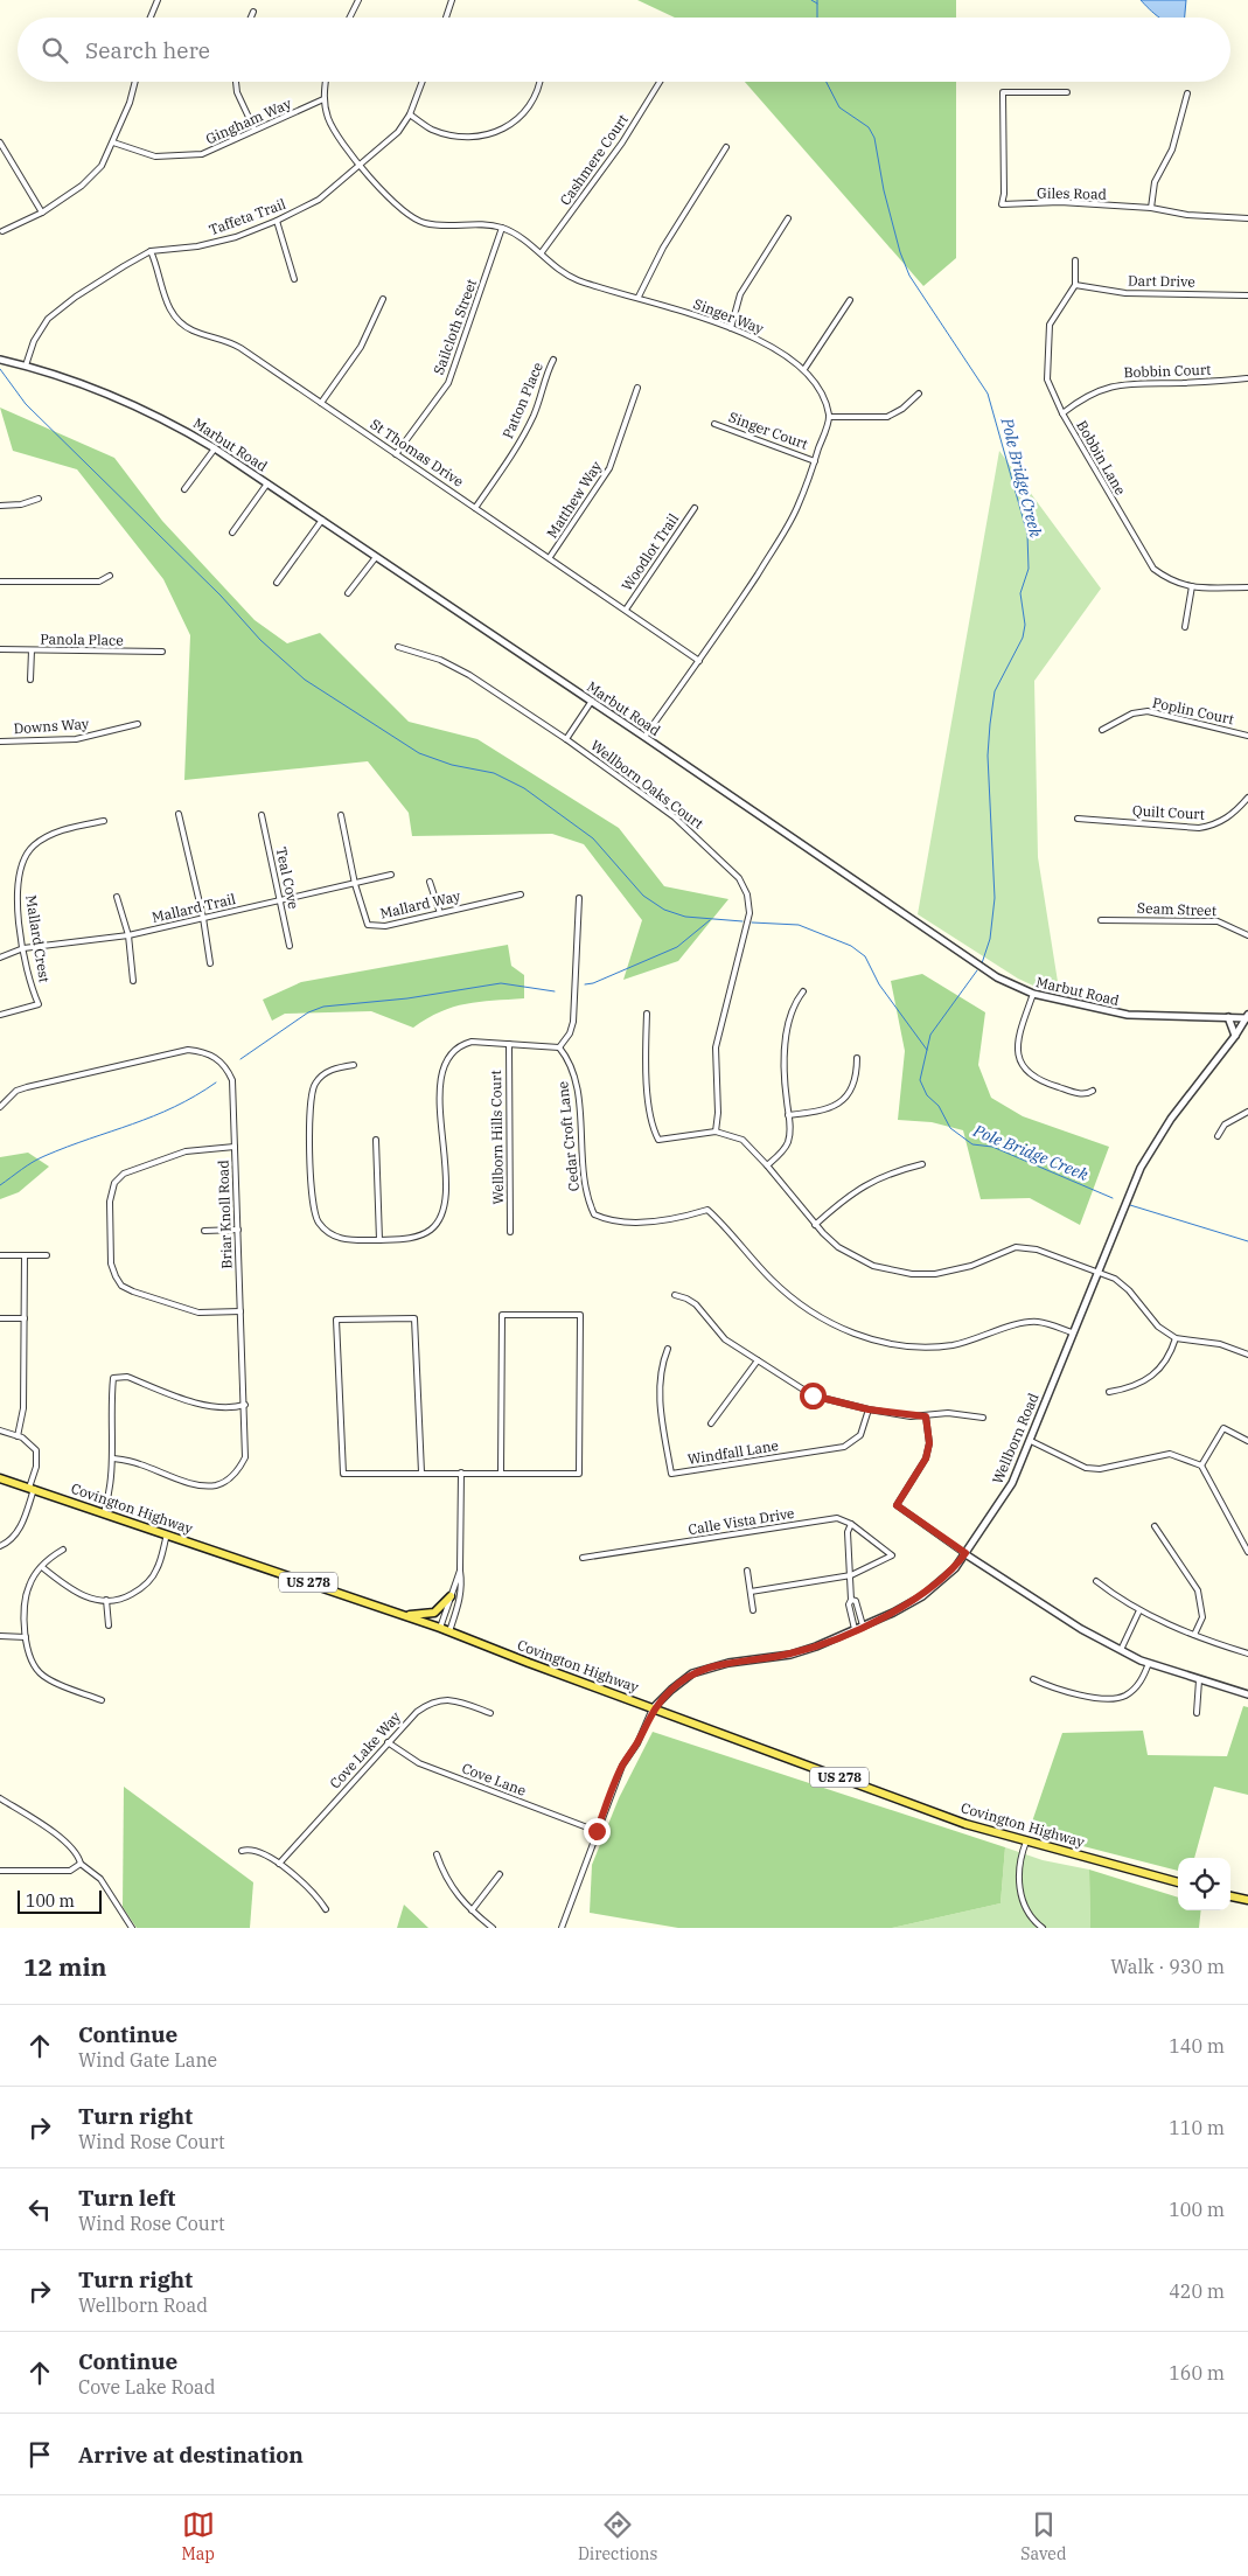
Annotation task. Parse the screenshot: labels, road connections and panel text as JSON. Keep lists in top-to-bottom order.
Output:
{
  "streets": {
    "main road": ["Covington Highway", "US 278"],
    "street": [
      "Gingham Way",
      "Cashmere Court",
      "Giles Road",
      "Taffeta Trail",
      "Dart Drive",
      "Singer Way",
      "Sailcloth Street",
      "Bobbin Court",
      "Patton Place",
      "Singer Court",
      "Marbut Road",
      "St Thomas Drive",
      "Bobbin Lane",
      "Matthew Way",
      "Woodlot Trail",
      "Panola Place",
      "Poplin Court",
      "Downs Way",
      "Wellborn Oaks Court",
      "Quilt Court",
      "Teal Cove",
      "Mallard Way",
      "Mallard Trail",
      "Seam Street",
      "Mallard Crest",
      "Cedar Croft Lane",
      "Wellborn Hills Court",
      "Briar Knoll Road",
      "Wellborn Road",
      "Windfall Lane",
      "Calle Vista Drive",
      "Cove Lake Way",
      "Cove Lane"
    ]
  },
  "crossings": [
    ["Gingham Way", "Singer Way"],
    ["Cashmere Court", "Singer Way"],
    ["Taffeta Trail", "Singer Way"],
    ["Taffeta Trail", "Marbut Road"],
    ["Taffeta Trail", "St Thomas Drive"],
    ["Dart Drive", "Bobbin Lane"],
    ["Singer Way", "Sailcloth Street"],
    ["Sailcloth Street", "St Thomas Drive"],
    ["Bobbin Court", "Bobbin Lane"],
    ["Patton Place", "St Thomas Drive"],
    ["Marbut Road", "Wellborn Road"],
    ["St Thomas Drive", "Matthew Way"],
    ["St Thomas Drive", "Woodlot Trail"],
    ["Teal Cove", "Mallard Trail"],
    ["Mallard Way", "Mallard Trail"],
    ["Mallard Trail", "Mallard Crest"],
    ["Cedar Croft Lane", "Wellborn Road"],
    ["Wellborn Road", "Covington Highway"],
    ["Cove Lake Way", "Cove Lane"]
  ],
  "water": ["Pole Bridge Creek"],
  "scale_bar": "100 m",
  "page": {
    "search": "Search here",
    "scale": "100 m",
    "heading": ["12 min", "Walk · 930 m"],
    "list": [
      ["Continue", "Wind Gate Lane", "140 m"],
      ["Turn right", "Wind Rose Court", "110 m"],
      ["Turn left", "Wind Rose Court", "100 m"],
      ["Turn right", "Wellborn Road", "420 m"],
      ["Continue", "Cove Lake Road", "160 m"],
      "Arrive at destination"
    ],
    "nav": ["Map", "Directions", "Saved"]
  }
}
